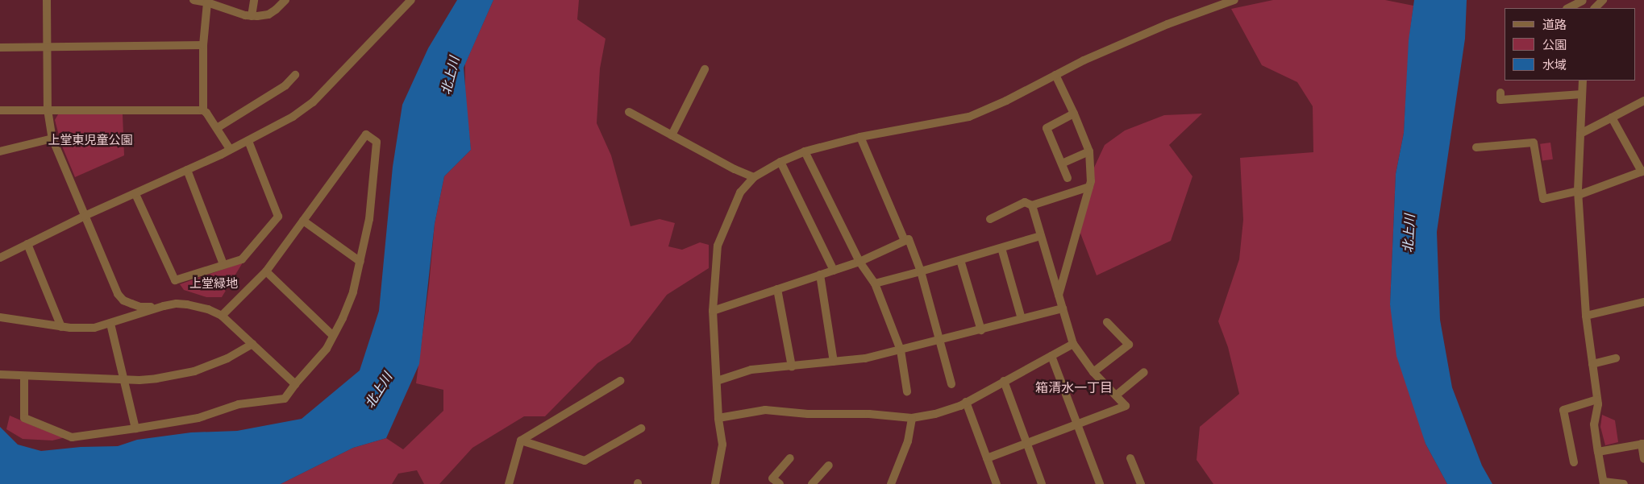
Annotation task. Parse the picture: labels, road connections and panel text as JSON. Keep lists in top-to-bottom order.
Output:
{
  "districts": ["箱清水一丁目"],
  "water": ["北上川"],
  "parks": ["上堂東児童公園", "上堂緑地"],
  "legend": ["道路", "公園", "水域"]
}
